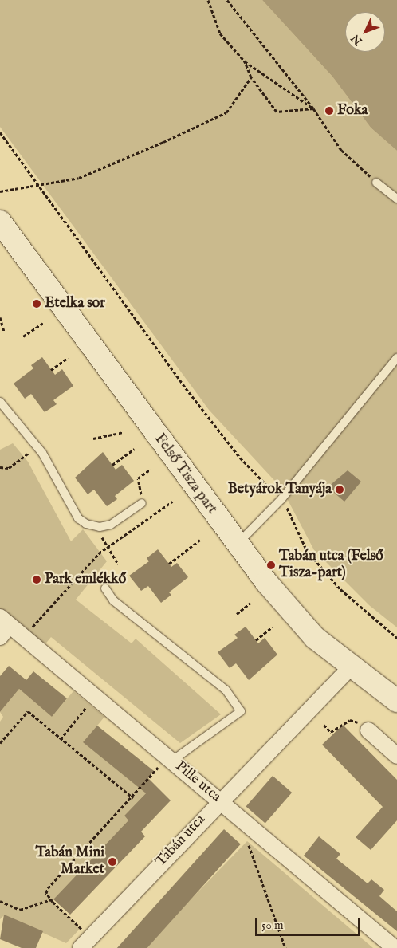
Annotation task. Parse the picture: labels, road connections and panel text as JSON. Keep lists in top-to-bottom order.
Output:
{
  "streets": {
    "main road": ["Felső Tisza part"],
    "street": ["Pille utca", "Tabán utca"]
  },
  "crossings": [
    ["Felső Tisza part", "Tabán utca"],
    ["Pille utca", "Tabán utca"]
  ],
  "places": [
    "Foka",
    "Etelka sor",
    "Betyárok Tanyája",
    "Tabán utca (Felső Tisza-part)",
    "Park emlékkő",
    "Tabán Mini Market"
  ],
  "scale_bar": "50 m",
  "north": "bottom left"
}
